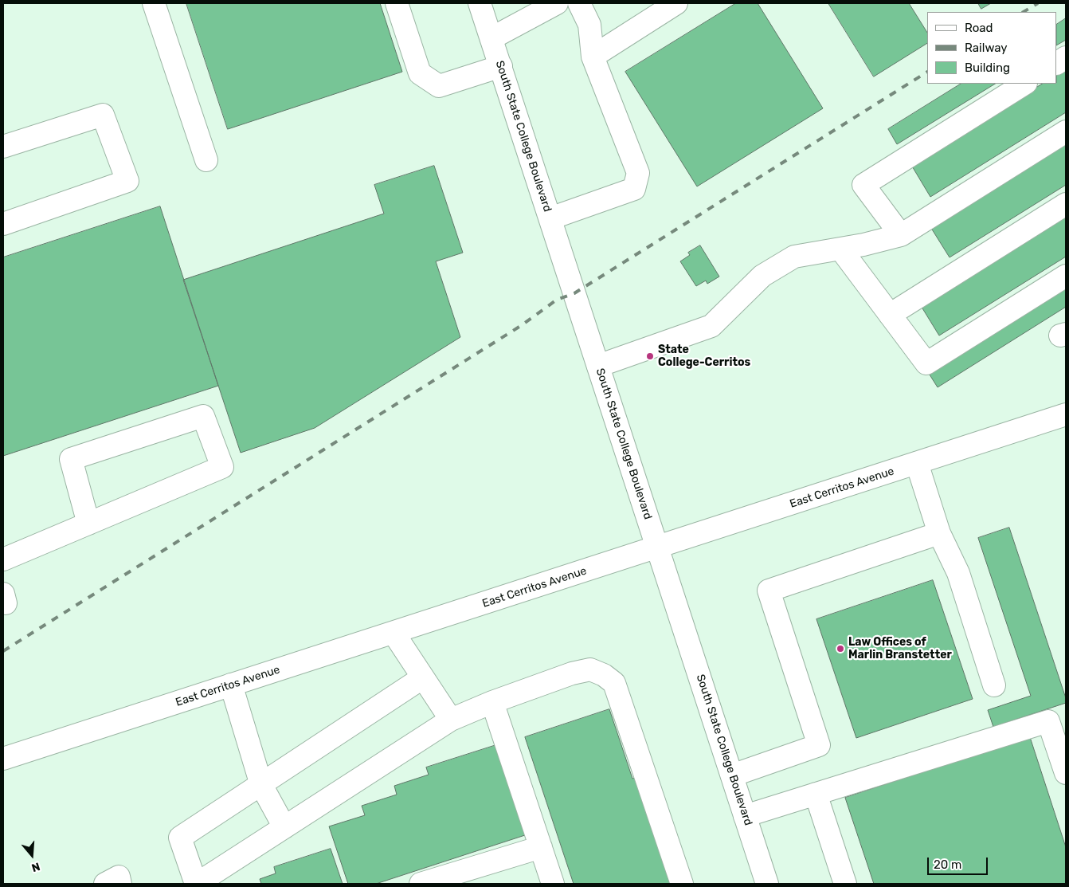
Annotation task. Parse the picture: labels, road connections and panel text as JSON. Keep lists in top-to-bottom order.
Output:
{
  "streets": {
    "main road": ["South State College Boulevard", "East Cerritos Avenue"]
  },
  "crossings": [
    ["South State College Boulevard", "East Cerritos Avenue"]
  ],
  "places": ["State College-Cerritos", "Law Offices of Marlin Branstetter"],
  "legend": ["Road", "Railway", "Building"],
  "scale_bar": "20 m",
  "north": "bottom"
}
